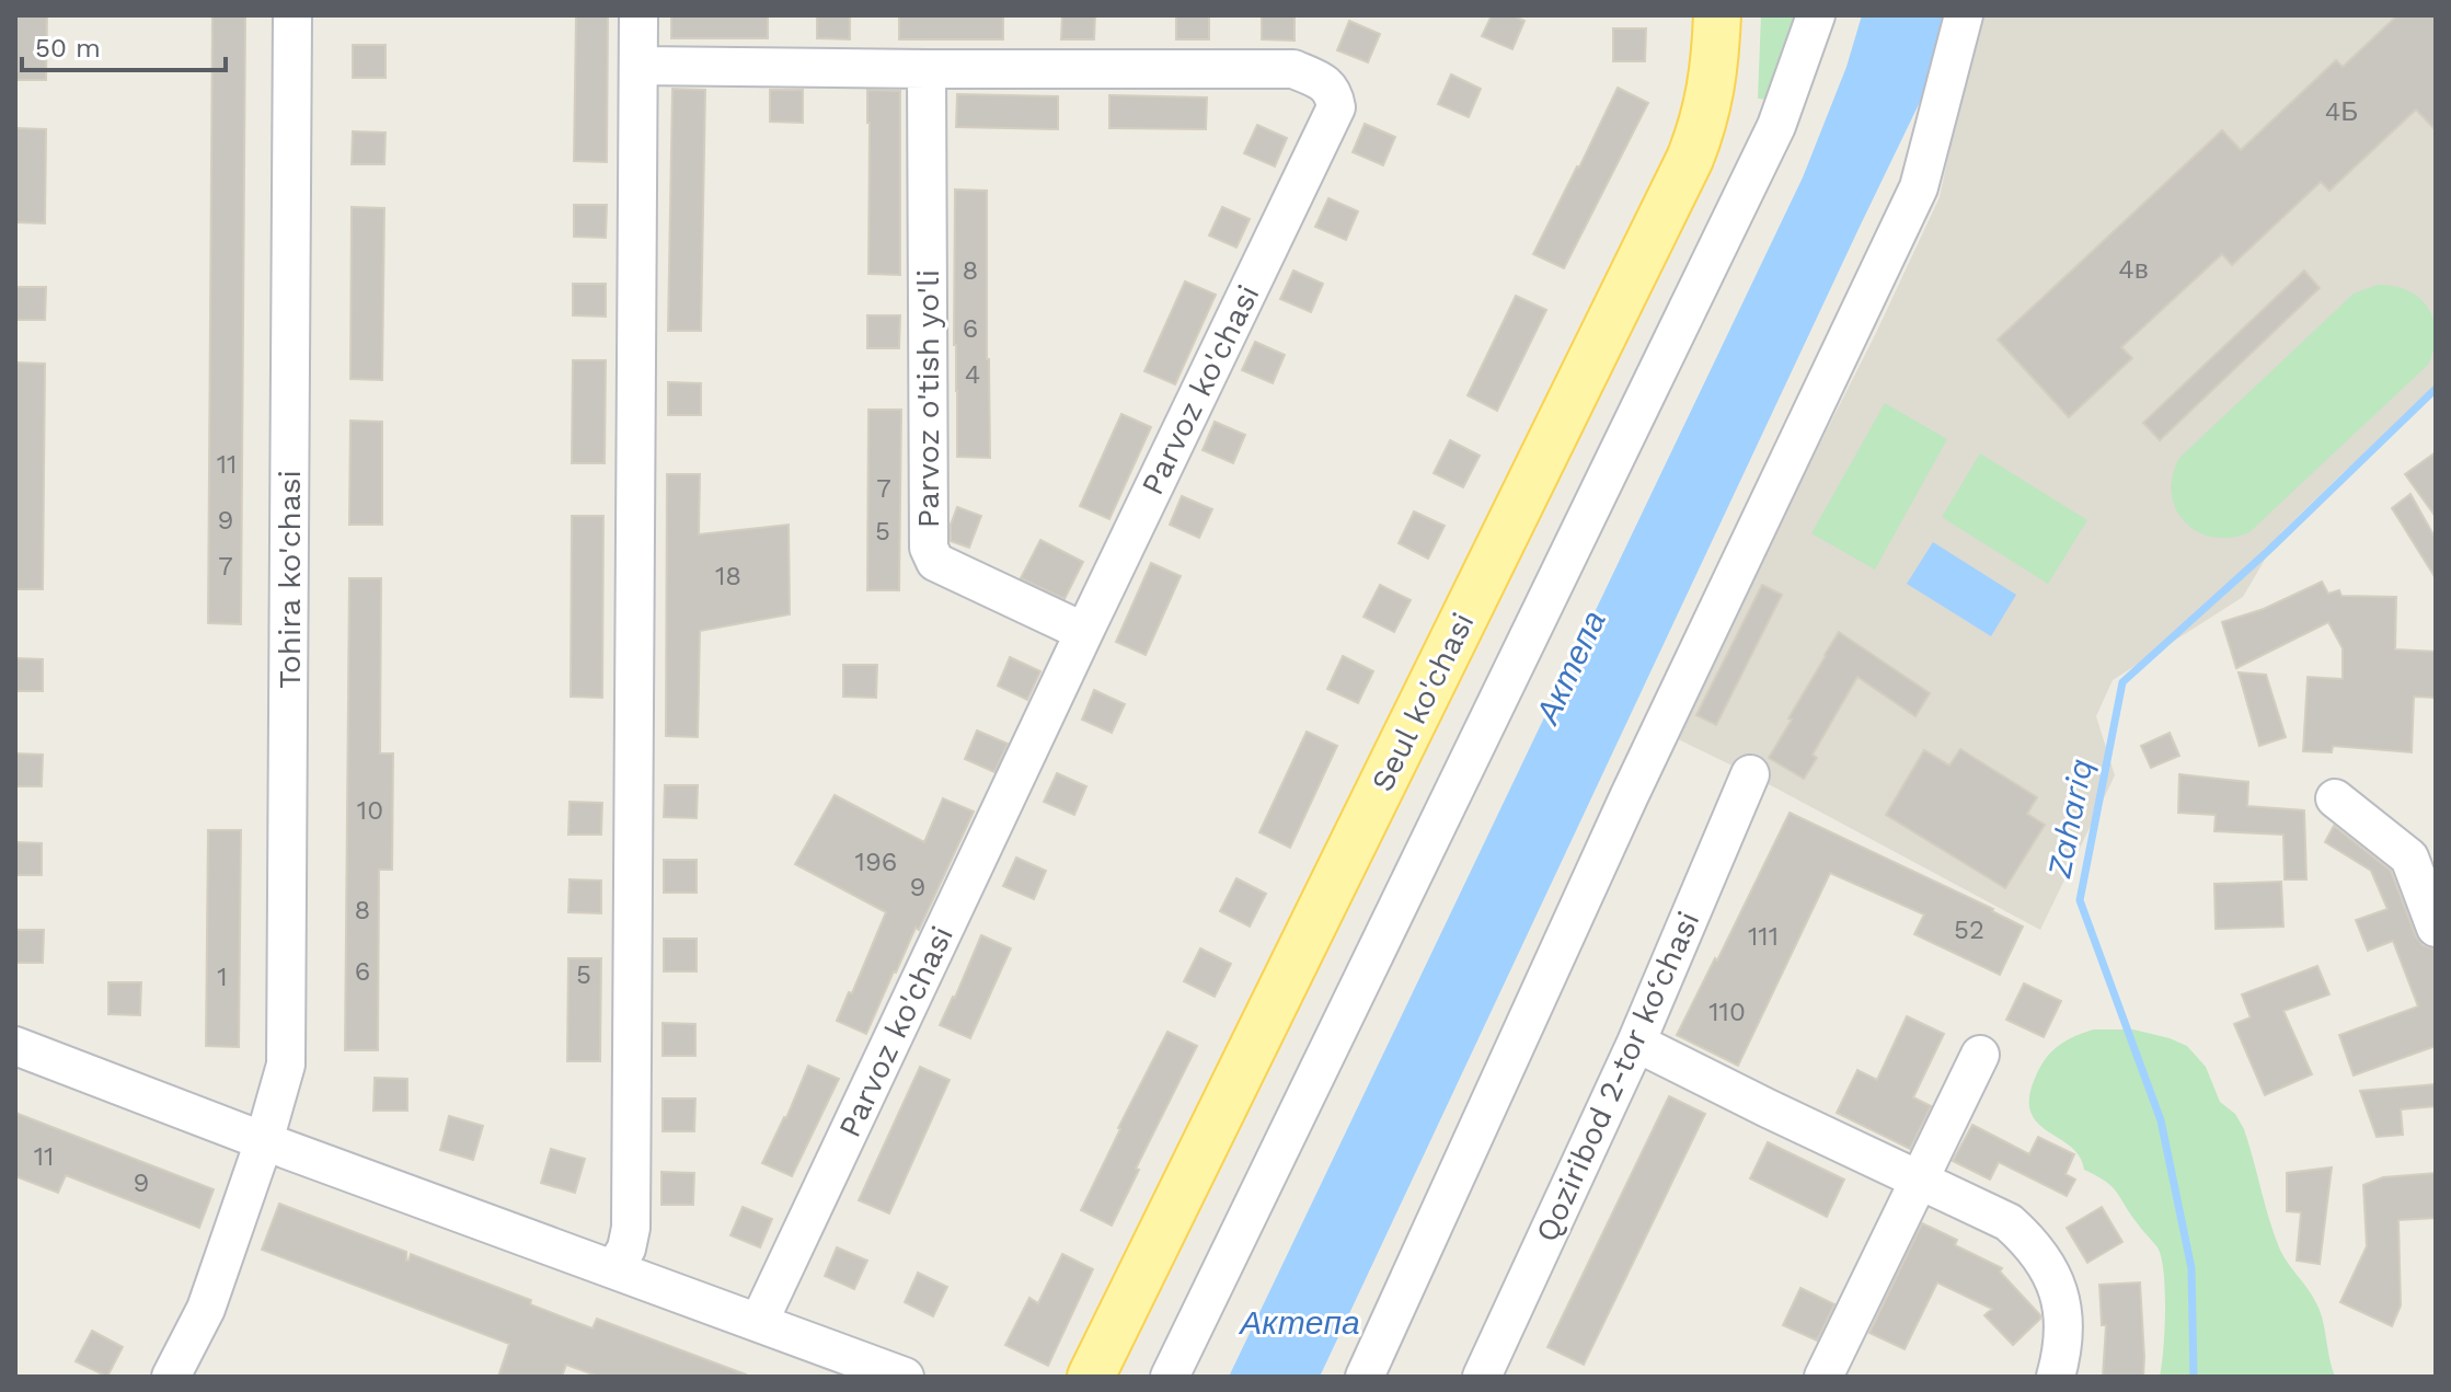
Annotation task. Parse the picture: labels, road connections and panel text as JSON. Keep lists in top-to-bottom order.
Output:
{
  "streets": {
    "main road": ["Seul ko'chasi"],
    "street": [
      "Parvoz ko'chasi",
      "Parvoz o'tish yo'li",
      "Tohira ko'chasi",
      "Qoziribod 2-tor ko‘chasi"
    ]
  },
  "crossings": [
    ["Parvoz ko'chasi", "Parvoz o'tish yo'li"]
  ],
  "water": ["Актепа", "Zahariq"],
  "house_numbers": [
    "4Б",
    "4в",
    "8",
    "6",
    "4",
    "11",
    "7",
    "9",
    "5",
    "7",
    "18",
    "10",
    "196",
    "9",
    "8",
    "52",
    "111",
    "6",
    "5",
    "1",
    "110",
    "11",
    "9"
  ],
  "scale_bar": "50 m"
}
